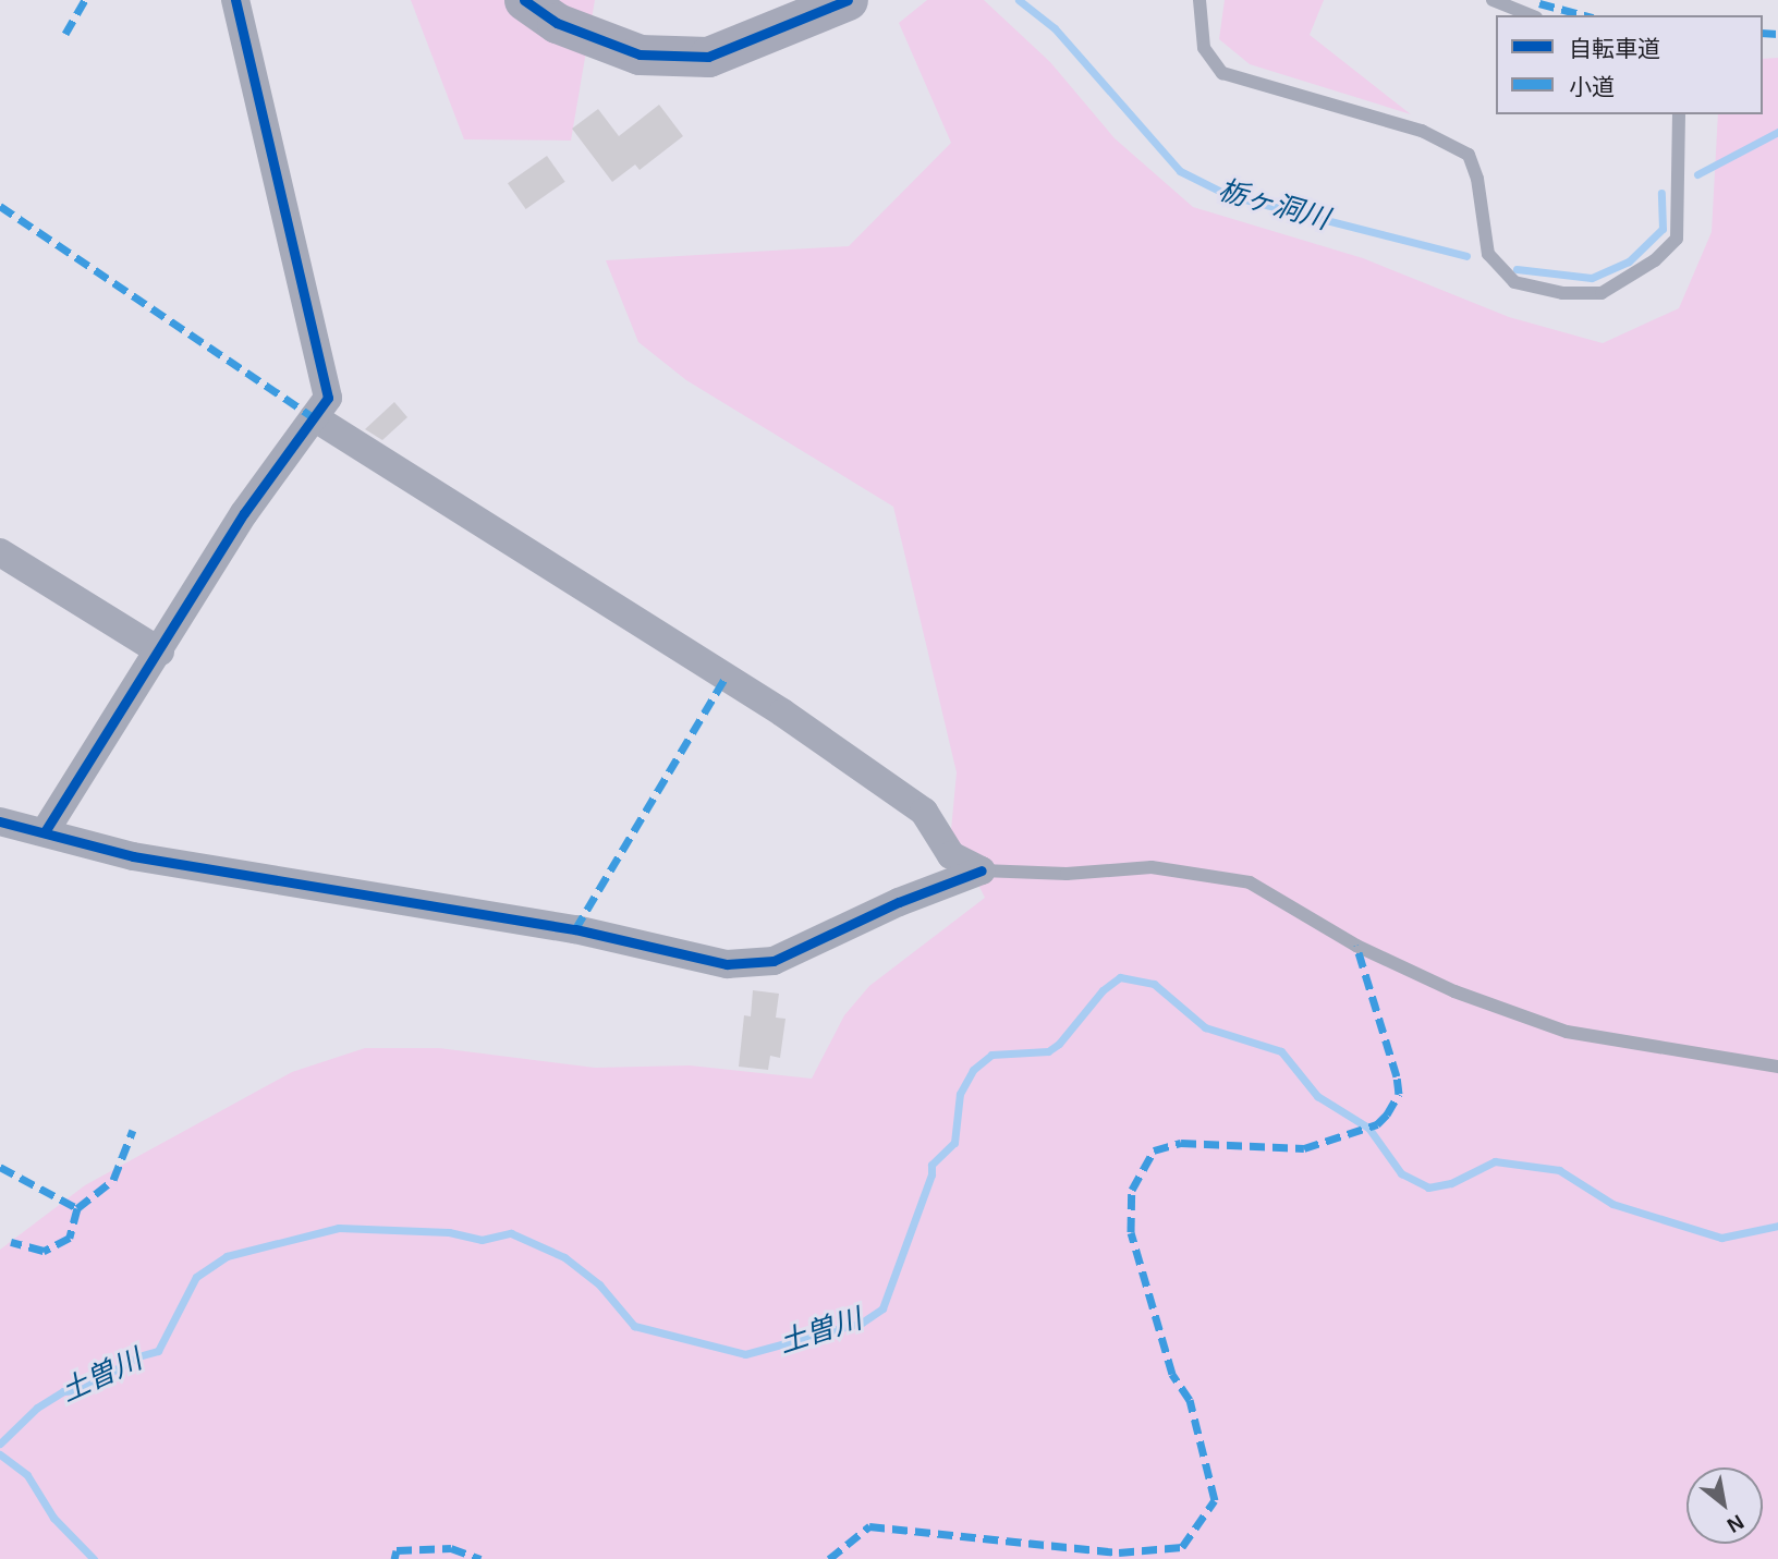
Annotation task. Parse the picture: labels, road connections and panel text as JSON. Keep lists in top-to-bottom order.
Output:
{
  "water": ["栃ヶ洞川", "土曽川"],
  "legend": ["自転車道", "小道"],
  "north": "bottom right"
}
